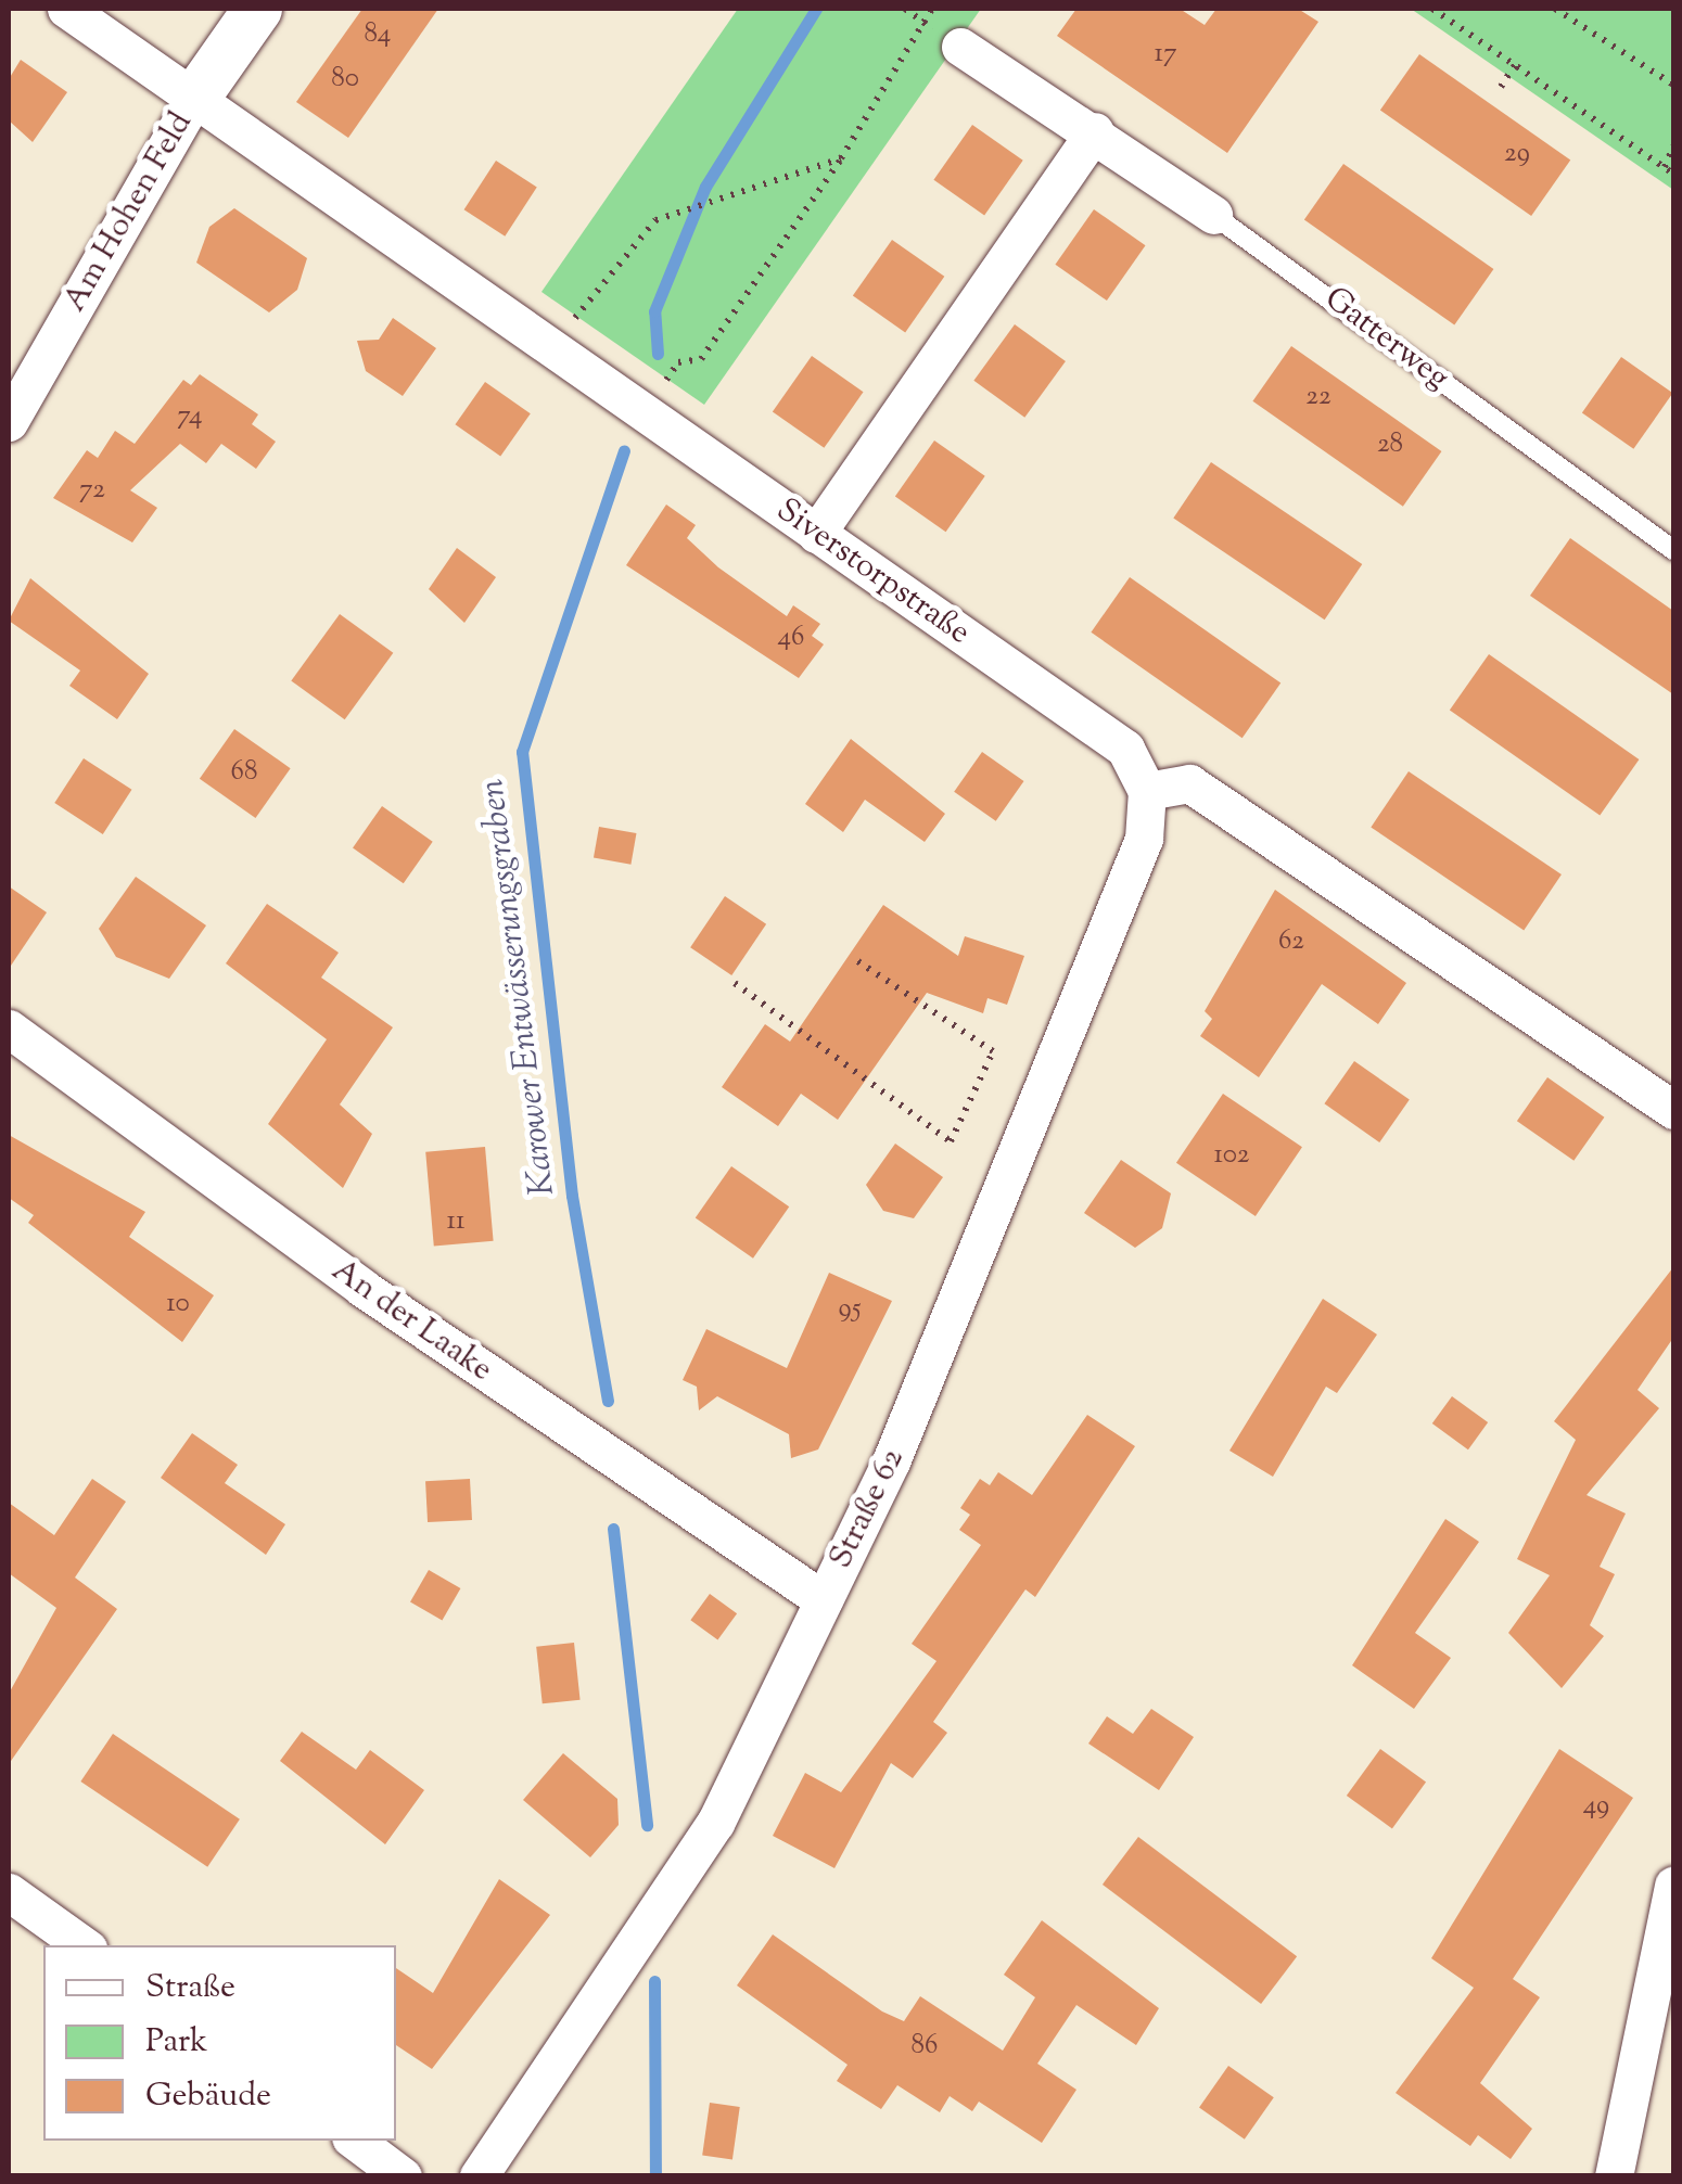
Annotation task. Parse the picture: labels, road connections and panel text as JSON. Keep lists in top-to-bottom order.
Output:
{
  "streets": {
    "street": [
      "Am Hohen Feld",
      "Gatterweg",
      "Siverstorpstraße",
      "An der Laake",
      "Straße 62"
    ]
  },
  "crossings": [
    ["Am Hohen Feld", "Siverstorpstraße"],
    ["Siverstorpstraße", "Straße 62"],
    ["An der Laake", "Straße 62"]
  ],
  "water": ["Karower Entwässerungsgraben"],
  "house_numbers": [
    "84",
    "17",
    "80",
    "29",
    "22",
    "74",
    "28",
    "72",
    "46",
    "68",
    "62",
    "102",
    "11",
    "10",
    "95",
    "49",
    "86"
  ],
  "legend": ["Straße", "Park", "Gebäude"]
}
